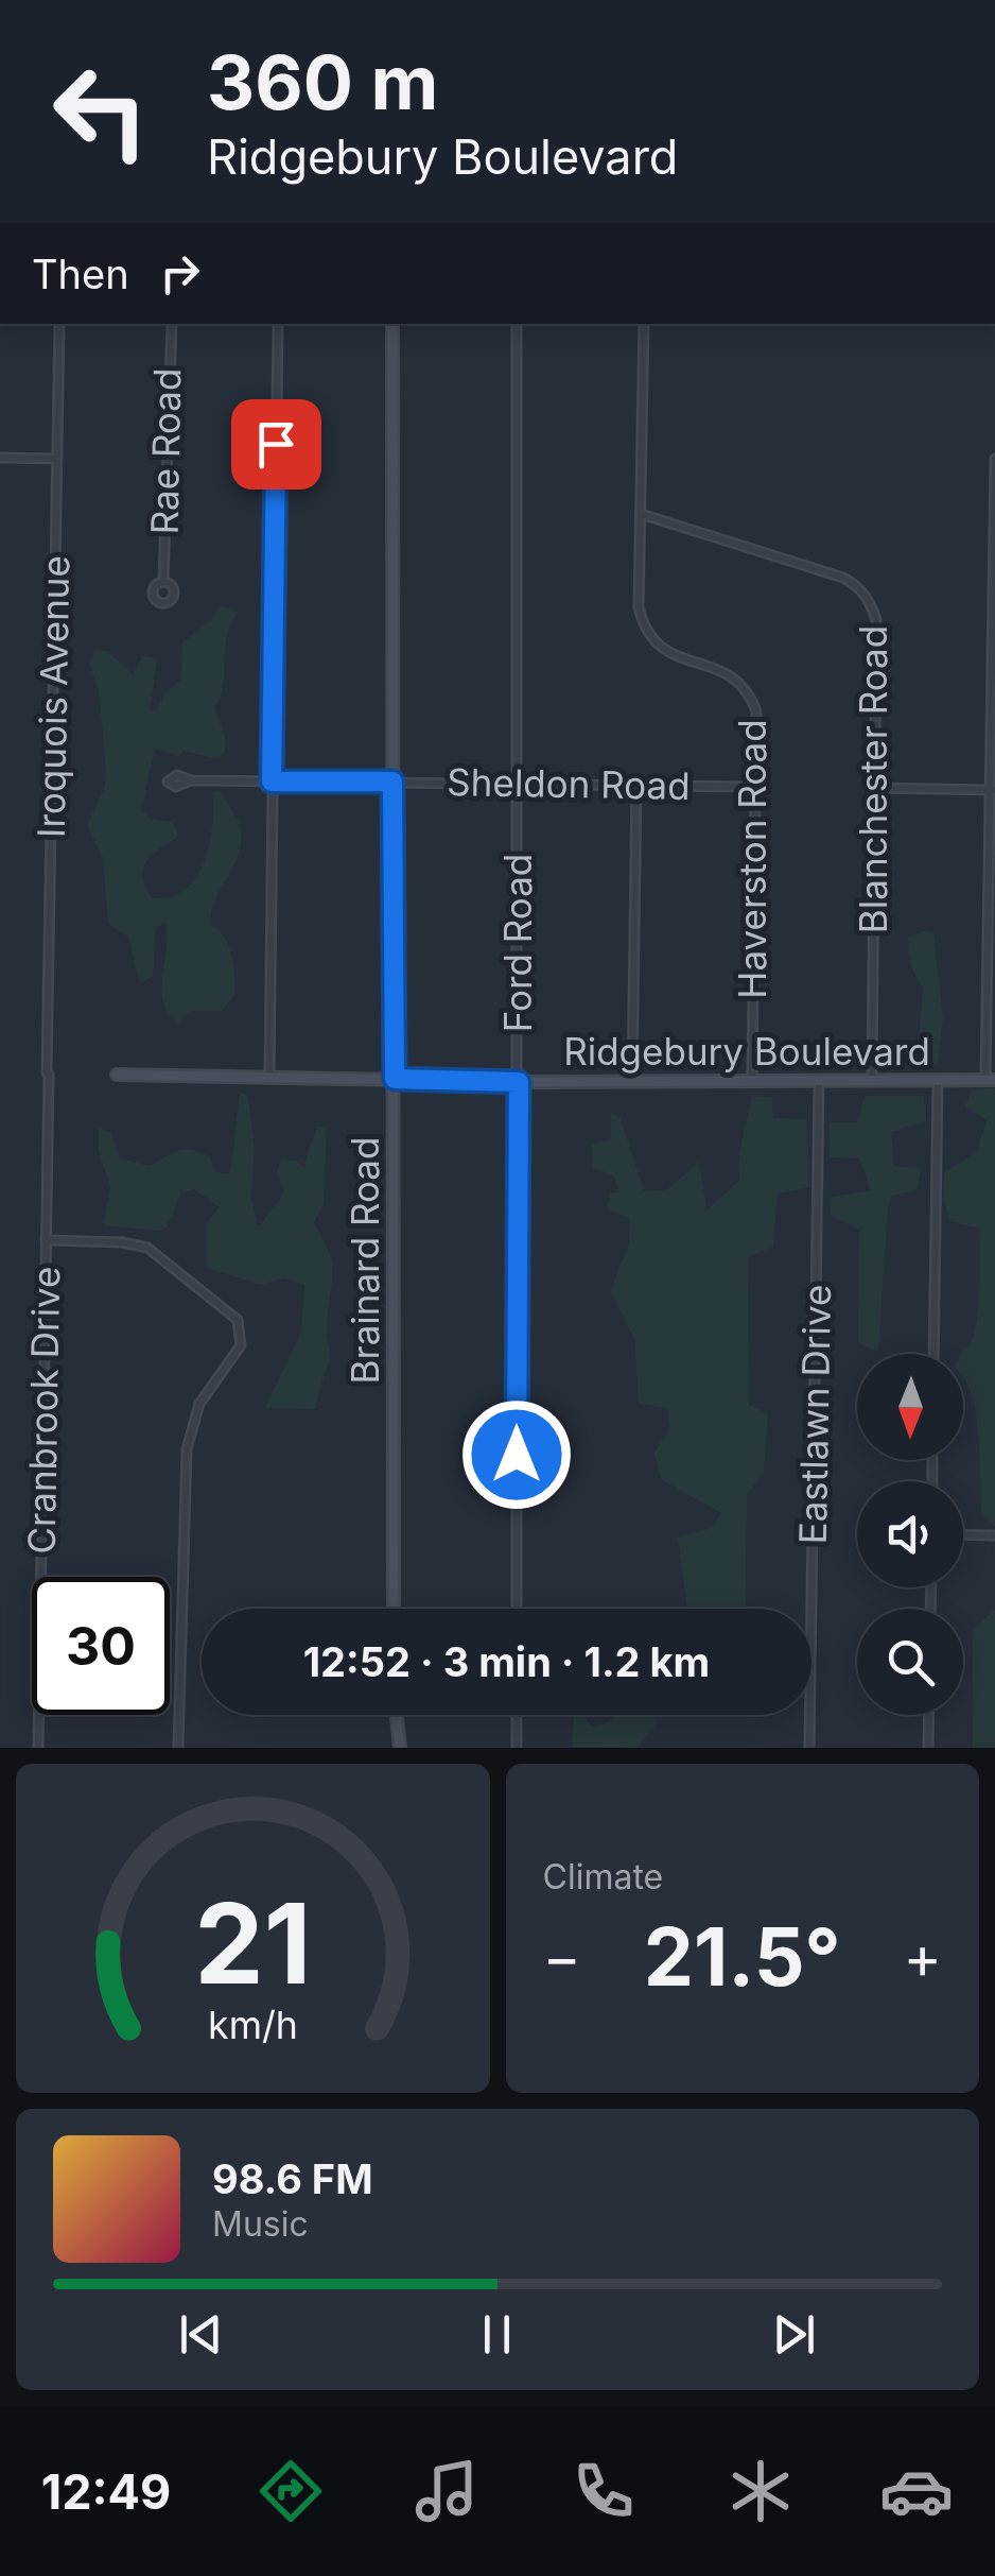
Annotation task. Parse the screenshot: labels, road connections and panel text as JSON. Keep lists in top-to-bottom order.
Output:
{
  "streets": {
    "street": [
      "Rae Road",
      "Iroquois Avenue",
      "Blanchester Road",
      "Sheldon Road",
      "Haverston Road",
      "Ford Road",
      "Ridgebury Boulevard",
      "Brainard Road",
      "Cranbrook Drive",
      "Eastlawn Drive"
    ]
  },
  "crossings": [
    ["Iroquois Avenue", "Cranbrook Drive"],
    ["Blanchester Road", "Haverston Road"],
    ["Blanchester Road", "Ridgebury Boulevard"],
    ["Sheldon Road", "Haverston Road"],
    ["Sheldon Road", "Ford Road"],
    ["Sheldon Road", "Brainard Road"],
    ["Haverston Road", "Ridgebury Boulevard"],
    ["Ford Road", "Ridgebury Boulevard"],
    ["Ridgebury Boulevard", "Brainard Road"],
    ["Ridgebury Boulevard", "Eastlawn Drive"]
  ],
  "north": "bottom",
  "page": {
    "turn": ["360 m", "Ridgebury Boulevard"],
    "then": "Then",
    "limit": "30",
    "trip": "12:52 · 3 min · 1.2 km",
    "tile": "Climate",
    "heat": ["−", "21.5°", "+"],
    "song": ["98.6 FM", "Music"],
    "tabs": "12:49",
    "gauge": ["21", "km/h"]
  }
}
